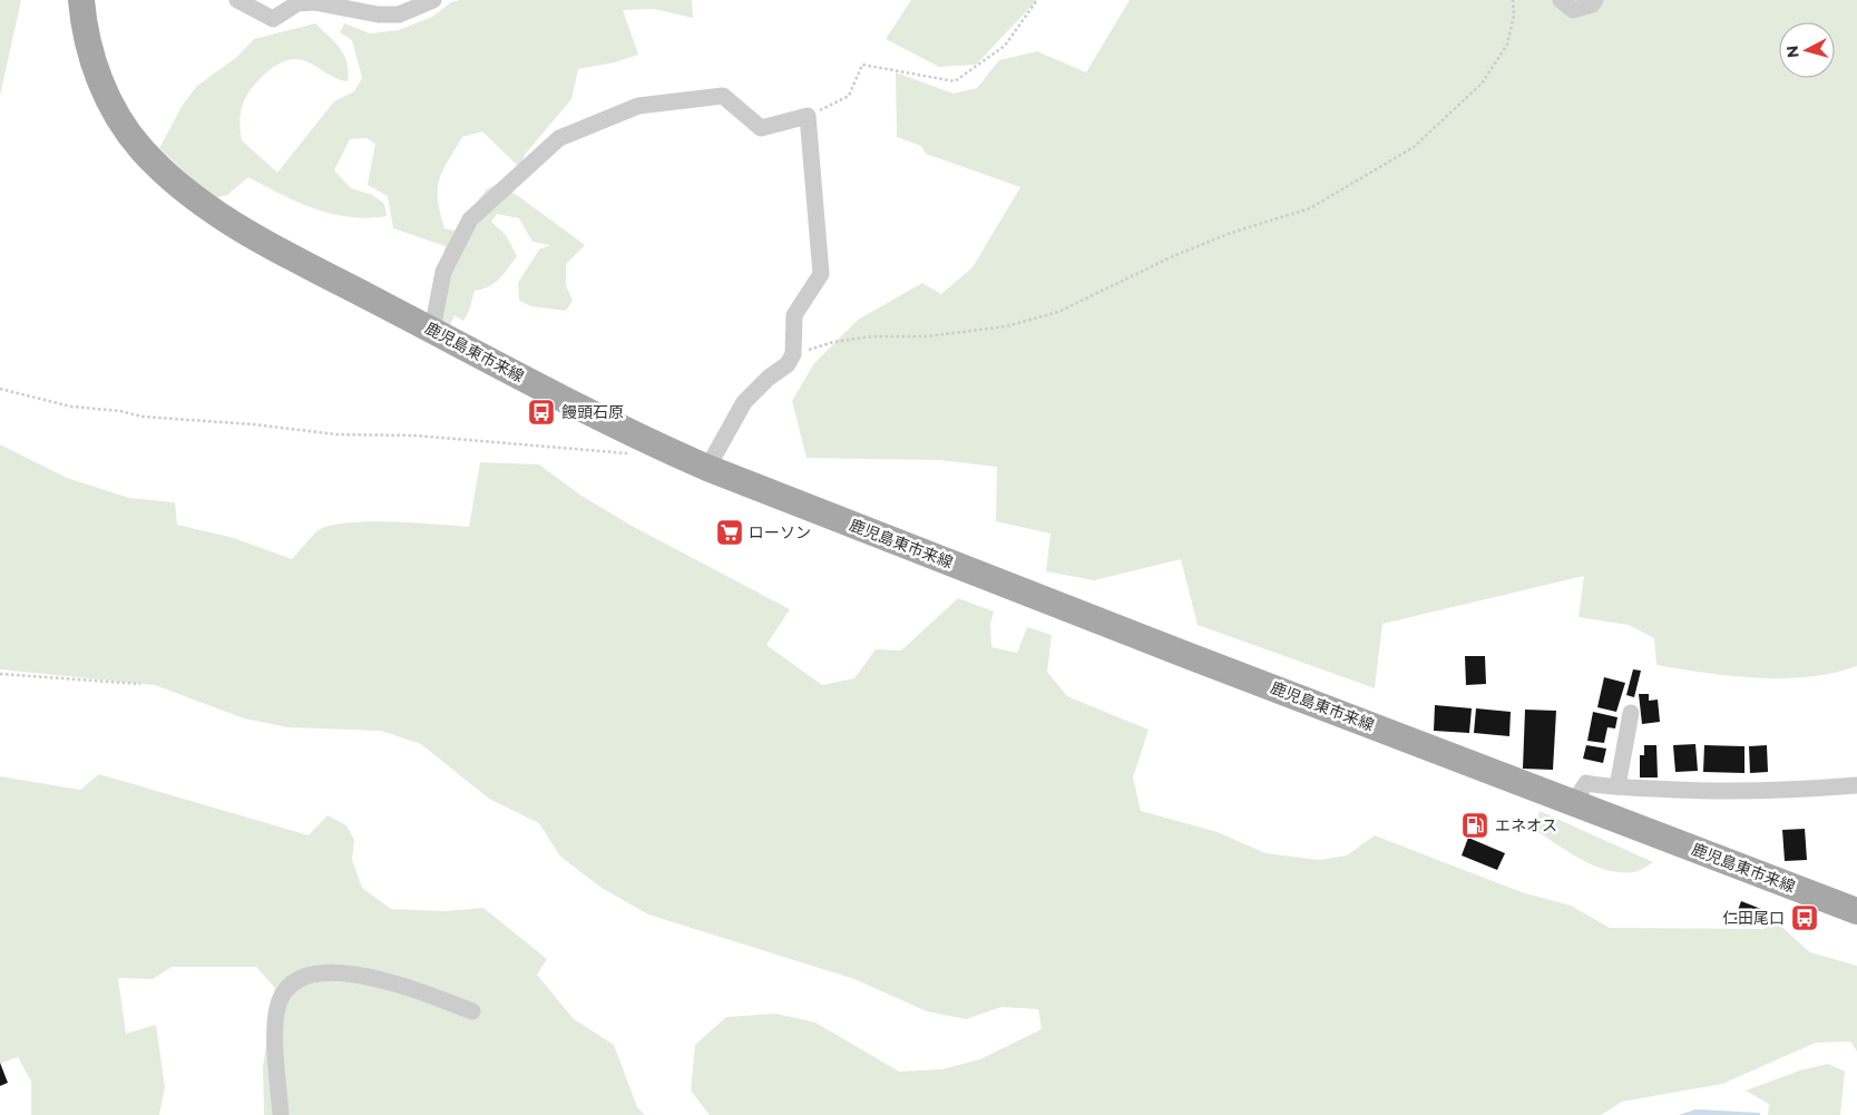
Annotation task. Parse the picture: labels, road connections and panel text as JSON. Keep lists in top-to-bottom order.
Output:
{
  "streets": {
    "main road": ["鹿児島東市来線"]
  },
  "places": {
    "bus stop": ["饅頭石原", "仁田尾口"],
    "supermarket": ["ローソン"],
    "fuel station": ["エネオス"]
  },
  "north": "left"
}
